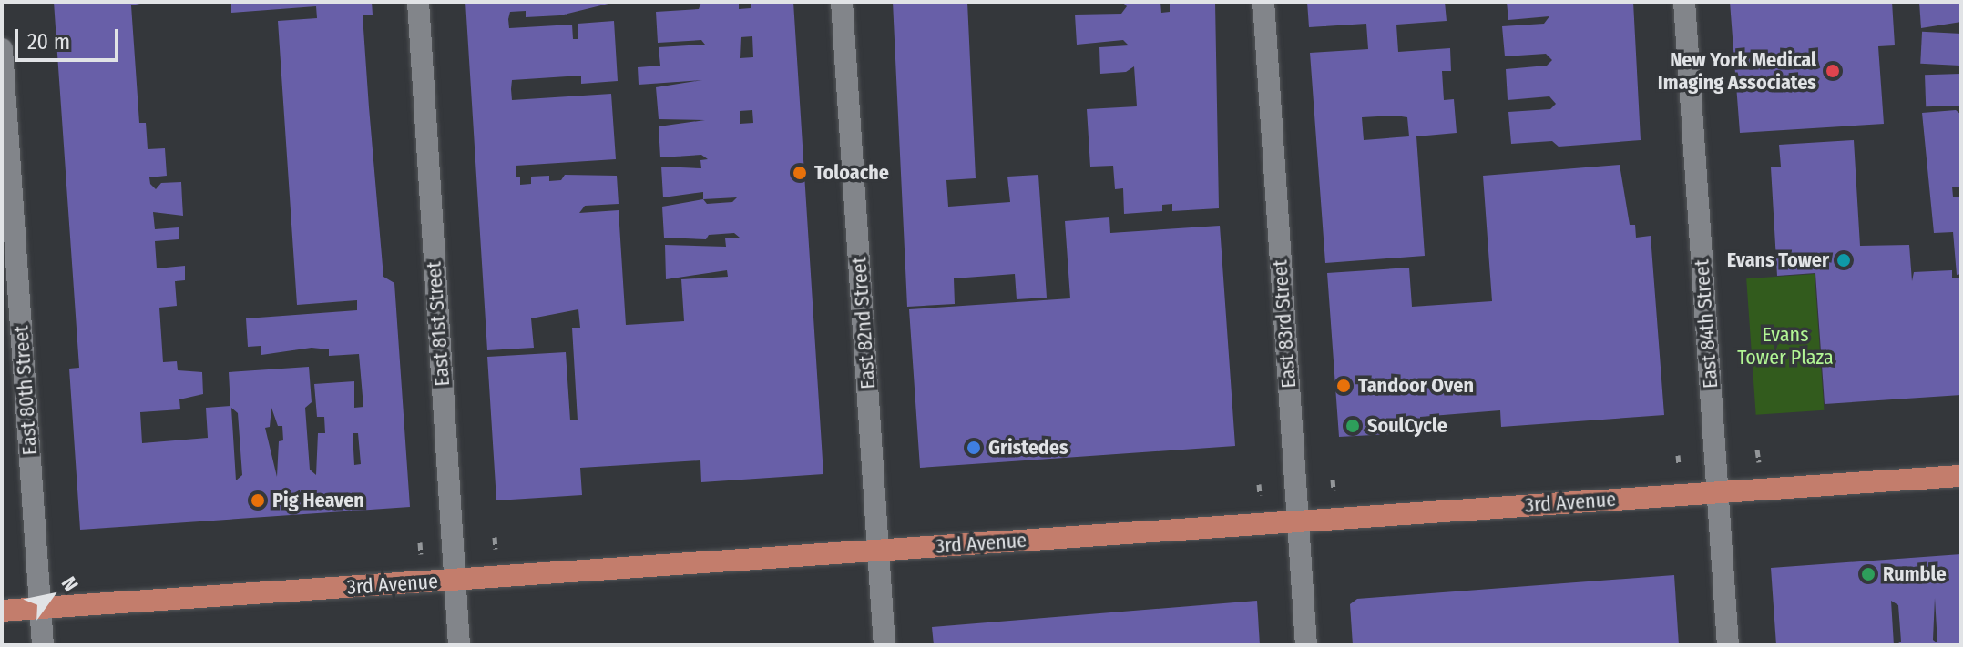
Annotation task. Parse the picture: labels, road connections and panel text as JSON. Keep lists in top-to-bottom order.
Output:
{
  "streets": {
    "main road": ["3rd Avenue"],
    "street": [
      "East 82nd Street",
      "East 81st Street",
      "East 83rd Street",
      "East 84th Street",
      "East 80th Street"
    ]
  },
  "crossings": [
    ["East 82nd Street", "3rd Avenue"],
    ["East 81st Street", "3rd Avenue"],
    ["East 83rd Street", "3rd Avenue"],
    ["East 84th Street", "3rd Avenue"],
    ["East 80th Street", "3rd Avenue"]
  ],
  "parks": ["Evans Tower Plaza"],
  "places": [
    "New York Medical Imaging Associates",
    "Toloache",
    "Evans Tower",
    "Tandoor Oven",
    "SoulCycle",
    "Gristedes",
    "Pig Heaven",
    "Rumble"
  ],
  "scale_bar": "20 m",
  "north": "top right"
}
